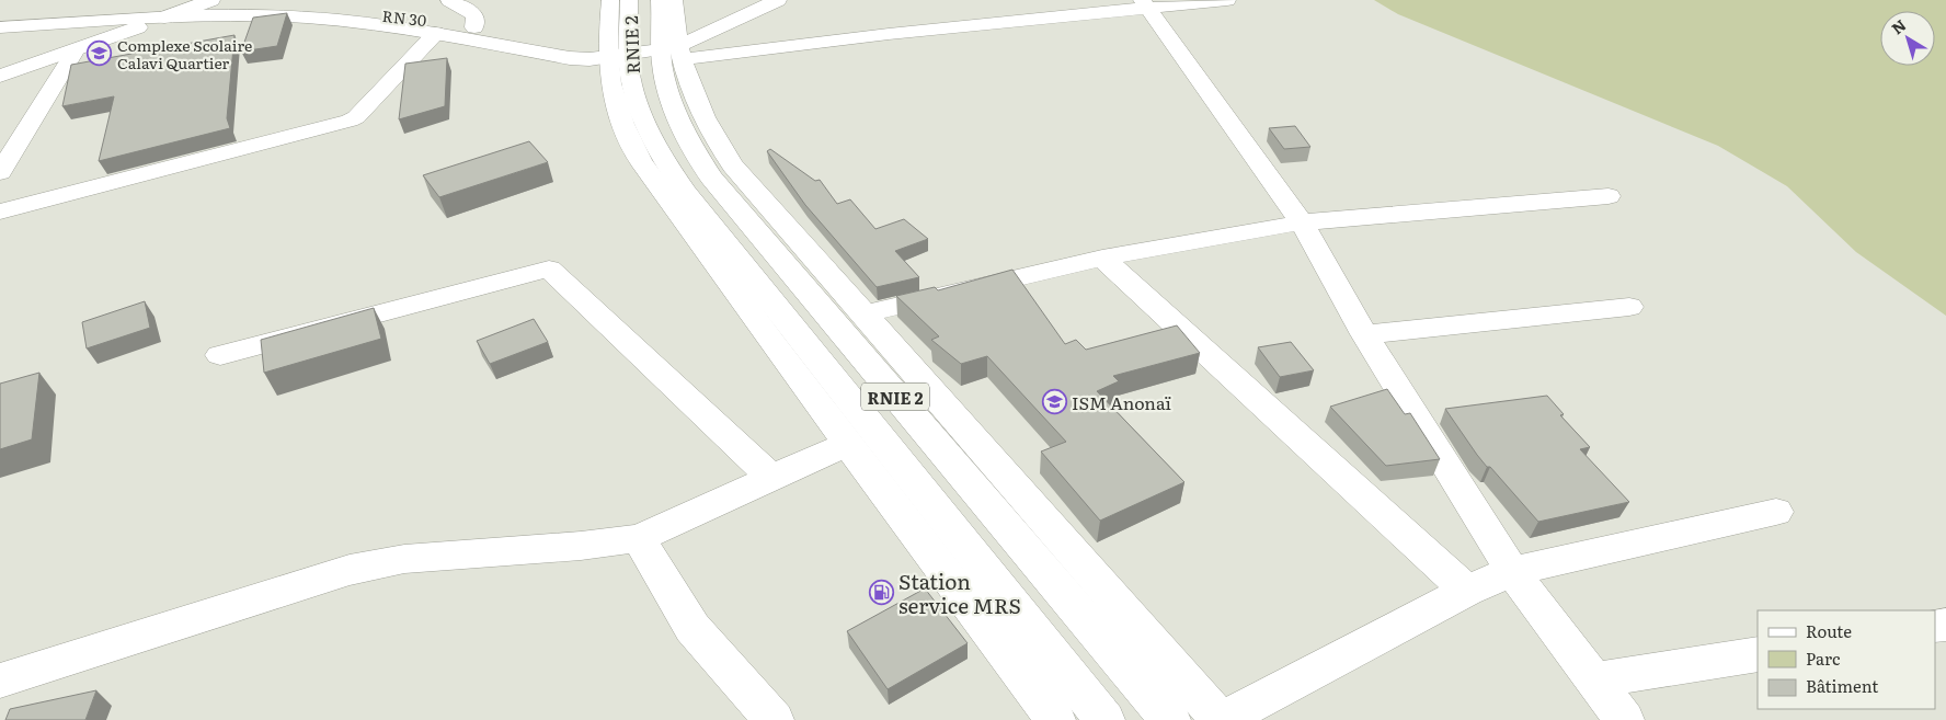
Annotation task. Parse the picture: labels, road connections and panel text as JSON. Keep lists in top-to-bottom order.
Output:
{
  "streets": {
    "main road": ["RN 30", "RNIE 2"]
  },
  "crossings": [
    ["RN 30", "RNIE 2"]
  ],
  "places": {
    "school or university": ["Complexe Scolaire Calavi Quartier", "ISM Anonaï"],
    "fuel station": ["Station service MRS"]
  },
  "legend": ["Route", "Parc", "Bâtiment"],
  "north": "top left"
}
